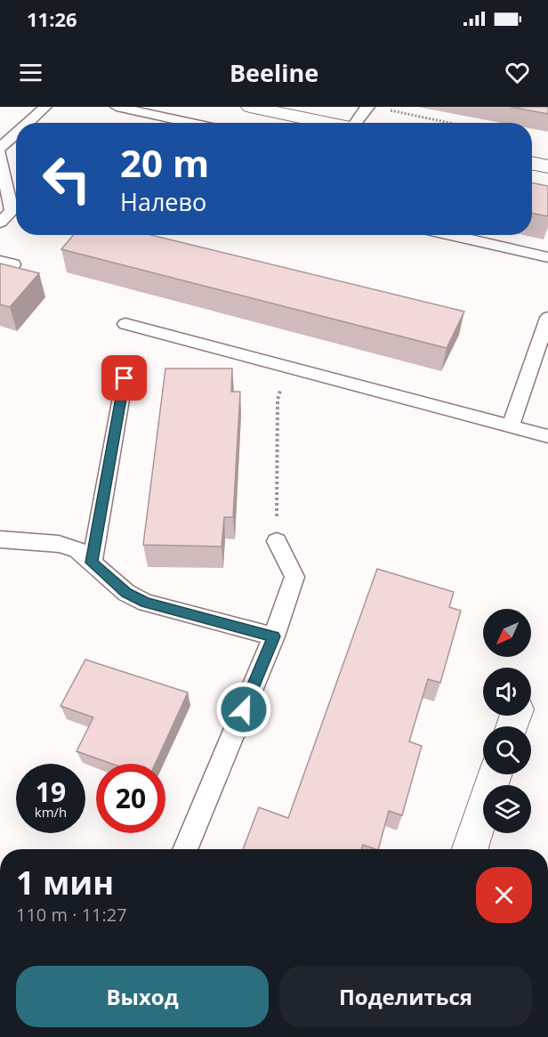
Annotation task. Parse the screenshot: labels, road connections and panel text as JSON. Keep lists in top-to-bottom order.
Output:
{
  "north": "bottom left",
  "page": {
    "status": "11:26",
    "header": "Beeline",
    "turn": ["20 m", "Налево"],
    "speed": "19 km/h",
    "limit": "20",
    "heading": ["1 мин", "110 m · 11:27"],
    "buttons": ["Выход", "Поделиться"]
  }
}
